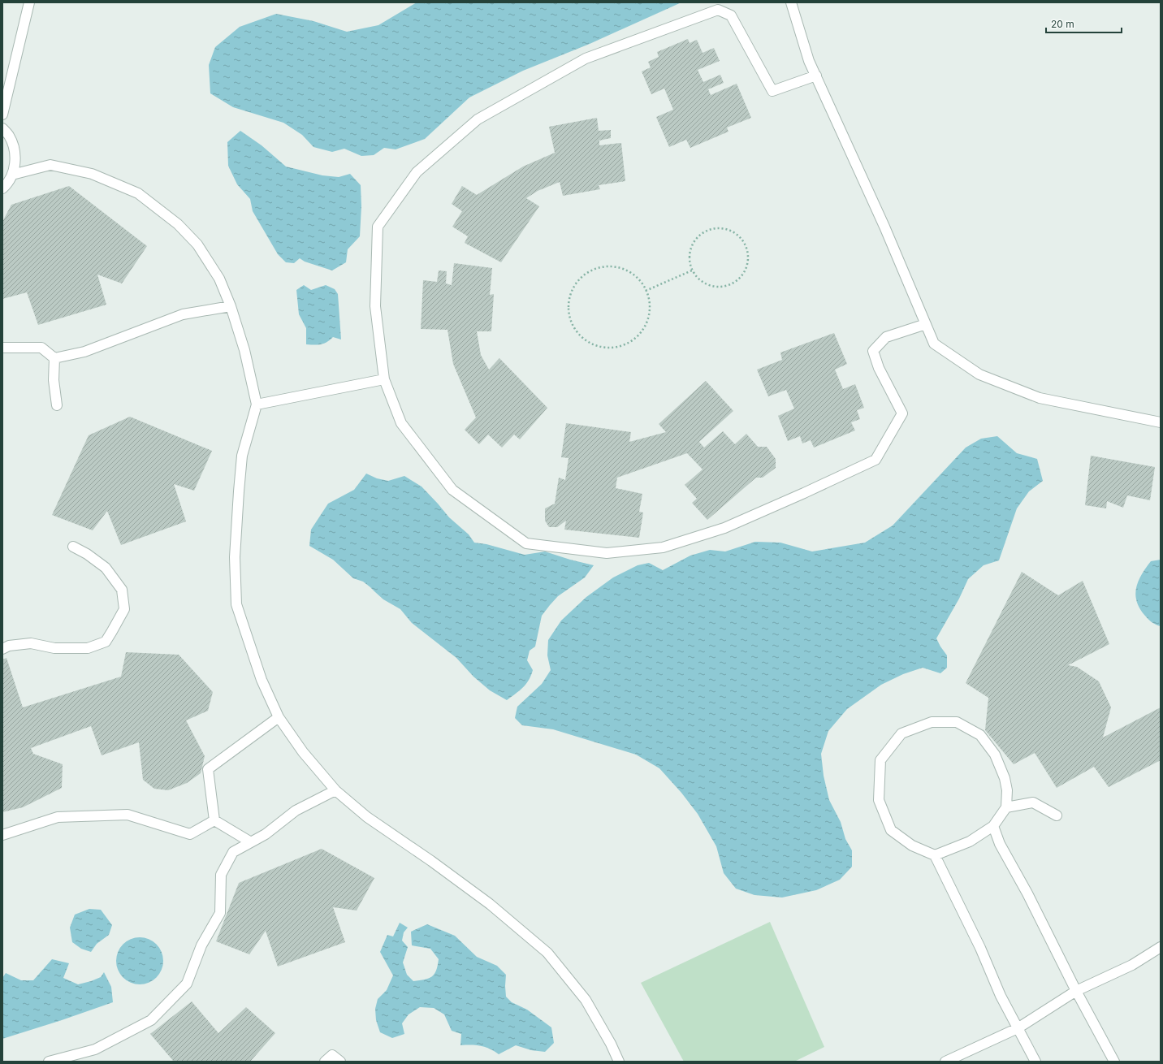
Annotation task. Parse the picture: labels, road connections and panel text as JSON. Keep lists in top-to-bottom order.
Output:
{
  "scale_bar": "20 m"
}
